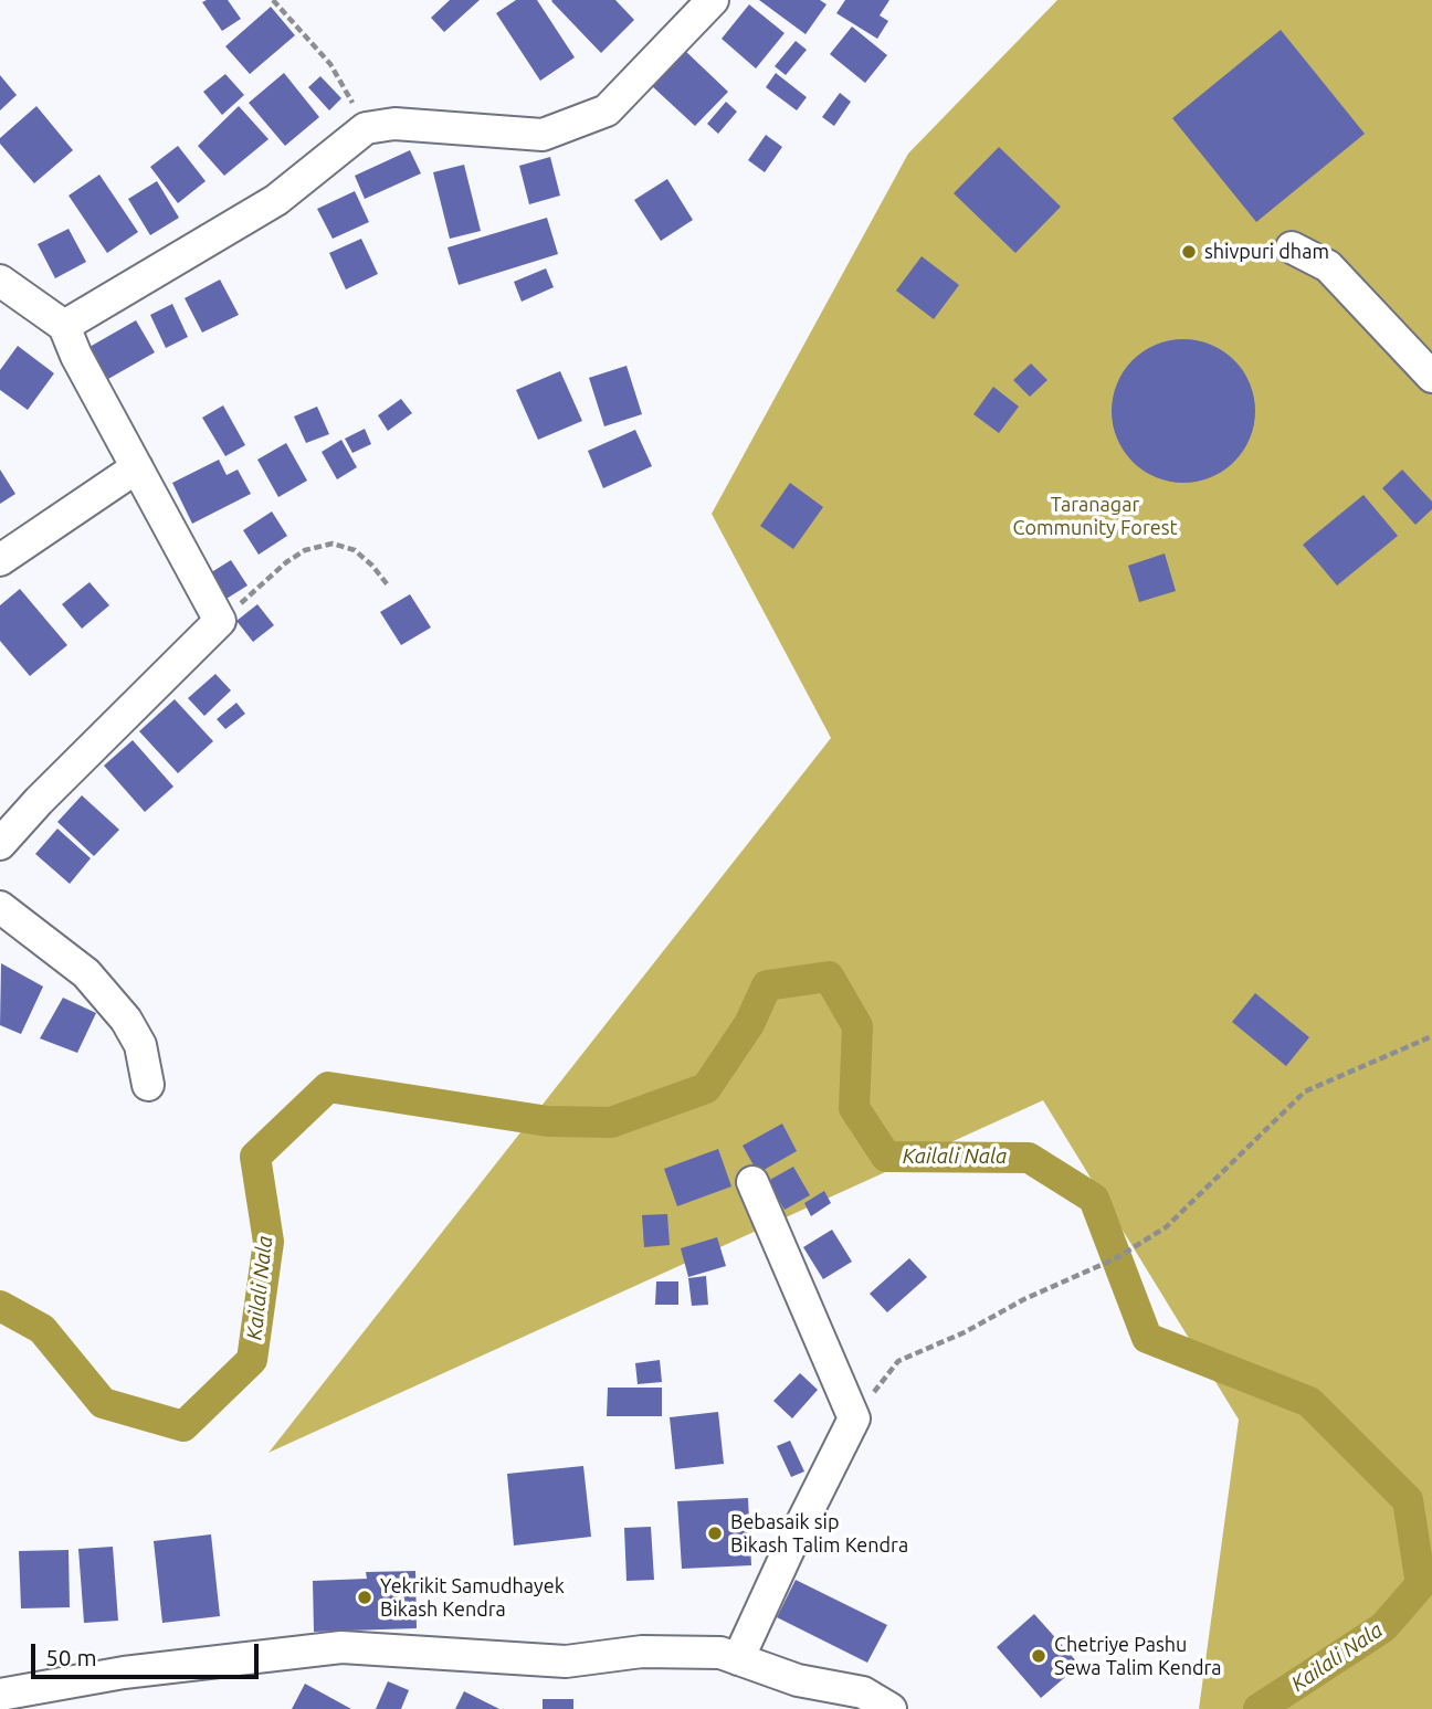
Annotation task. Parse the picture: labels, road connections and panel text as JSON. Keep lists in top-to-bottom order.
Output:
{
  "water": ["Kailali Nala"],
  "parks": ["Taranagar Community Forest"],
  "places": [
    "shivpuri dham",
    "Bebasaik sip Bikash Talim Kendra",
    "Yekrikit Samudhayek Bikash Kendra",
    "Chetriye Pashu Sewa Talim Kendra"
  ],
  "scale_bar": "50 m"
}
